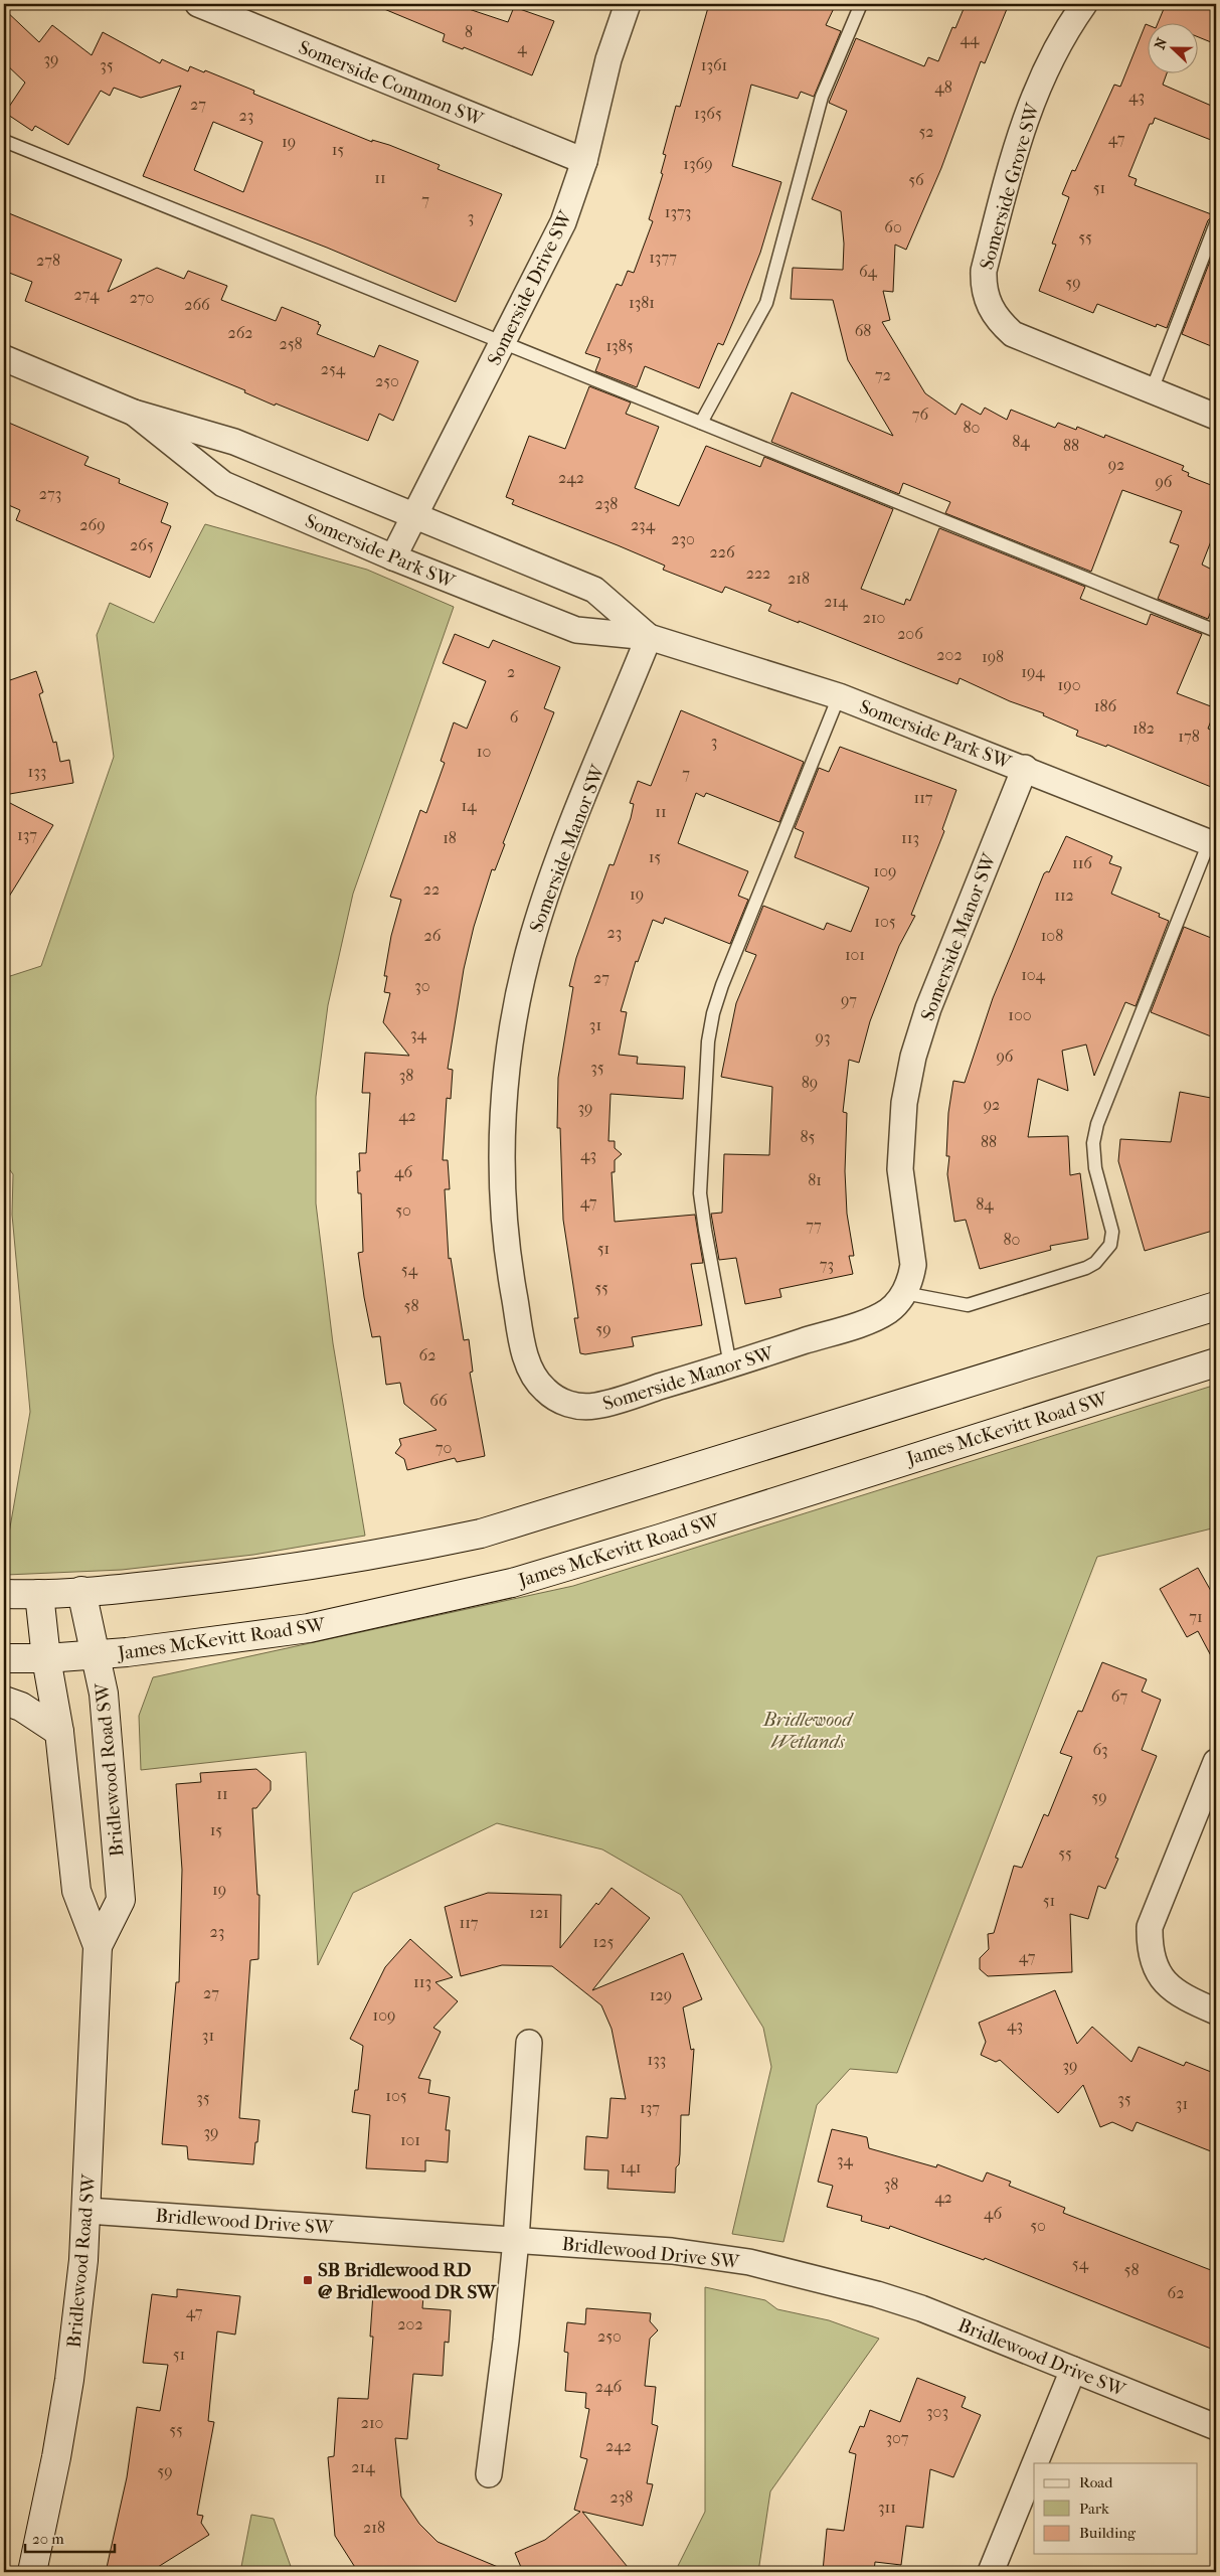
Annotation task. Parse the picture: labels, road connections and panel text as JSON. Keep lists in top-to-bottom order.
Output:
{
  "streets": {
    "main road": ["James McKevitt Road SW", "Bridlewood Road SW"],
    "street": [
      "Somerside Common SW",
      "Somerside Grove SW",
      "Somerside Drive SW",
      "Somerside Park SW",
      "Somerside Manor SW",
      "Bridlewood Drive SW"
    ]
  },
  "crossings": [
    ["Somerside Common SW", "Somerside Drive SW"],
    ["Somerside Drive SW", "Somerside Park SW"],
    ["Somerside Park SW", "Somerside Manor SW"],
    ["James McKevitt Road SW", "Bridlewood Road SW"],
    ["Bridlewood Road SW", "Bridlewood Drive SW"]
  ],
  "parks": ["Bridlewood Wetlands"],
  "places": {
    "transit": ["SB Bridlewood RD @ Bridlewood DR SW"]
  },
  "house_numbers": [
    "8",
    "44",
    "4",
    "39",
    "35",
    "1361",
    "48",
    "43",
    "27",
    "1365",
    "23",
    "52",
    "47",
    "19",
    "15",
    "1369",
    "11",
    "56",
    "51",
    "7",
    "1373",
    "3",
    "60",
    "55",
    "1377",
    "278",
    "64",
    "59",
    "274",
    "270",
    "1381",
    "266",
    "68",
    "262",
    "258",
    "1385",
    "254",
    "72",
    "250",
    "76",
    "80",
    "84",
    "88",
    "92",
    "242",
    "96",
    "273",
    "238",
    "269",
    "234",
    "230",
    "265",
    "226",
    "222",
    "218",
    "214",
    "210",
    "206",
    "202",
    "198",
    "2",
    "194",
    "190",
    "186",
    "6",
    "182",
    "178",
    "3",
    "10",
    "133",
    "7",
    "117",
    "14",
    "11",
    "137",
    "18",
    "113",
    "15",
    "116",
    "109",
    "22",
    "19",
    "112",
    "105",
    "23",
    "26",
    "108",
    "101",
    "104",
    "27",
    "30",
    "97",
    "100",
    "31",
    "34",
    "93",
    "96",
    "35",
    "38",
    "89",
    "92",
    "39",
    "42",
    "85",
    "88",
    "43",
    "46",
    "81",
    "47",
    "84",
    "50",
    "77",
    "80",
    "51",
    "73",
    "54",
    "55",
    "58",
    "59",
    "62",
    "66",
    "70",
    "71",
    "67",
    "63",
    "11",
    "59",
    "15",
    "55",
    "19",
    "51",
    "121",
    "117",
    "23",
    "125",
    "47",
    "113",
    "27",
    "129",
    "109",
    "43",
    "31",
    "133",
    "39",
    "105",
    "35",
    "35",
    "31",
    "137",
    "39",
    "101",
    "34",
    "141",
    "38",
    "42",
    "46",
    "50",
    "54",
    "58",
    "62",
    "47",
    "202",
    "250",
    "51",
    "246",
    "303",
    "210",
    "55",
    "307",
    "242",
    "214",
    "59",
    "238",
    "311",
    "218"
  ],
  "legend": ["Road", "Park", "Building"],
  "scale_bar": "20 m",
  "north": "left"
}
